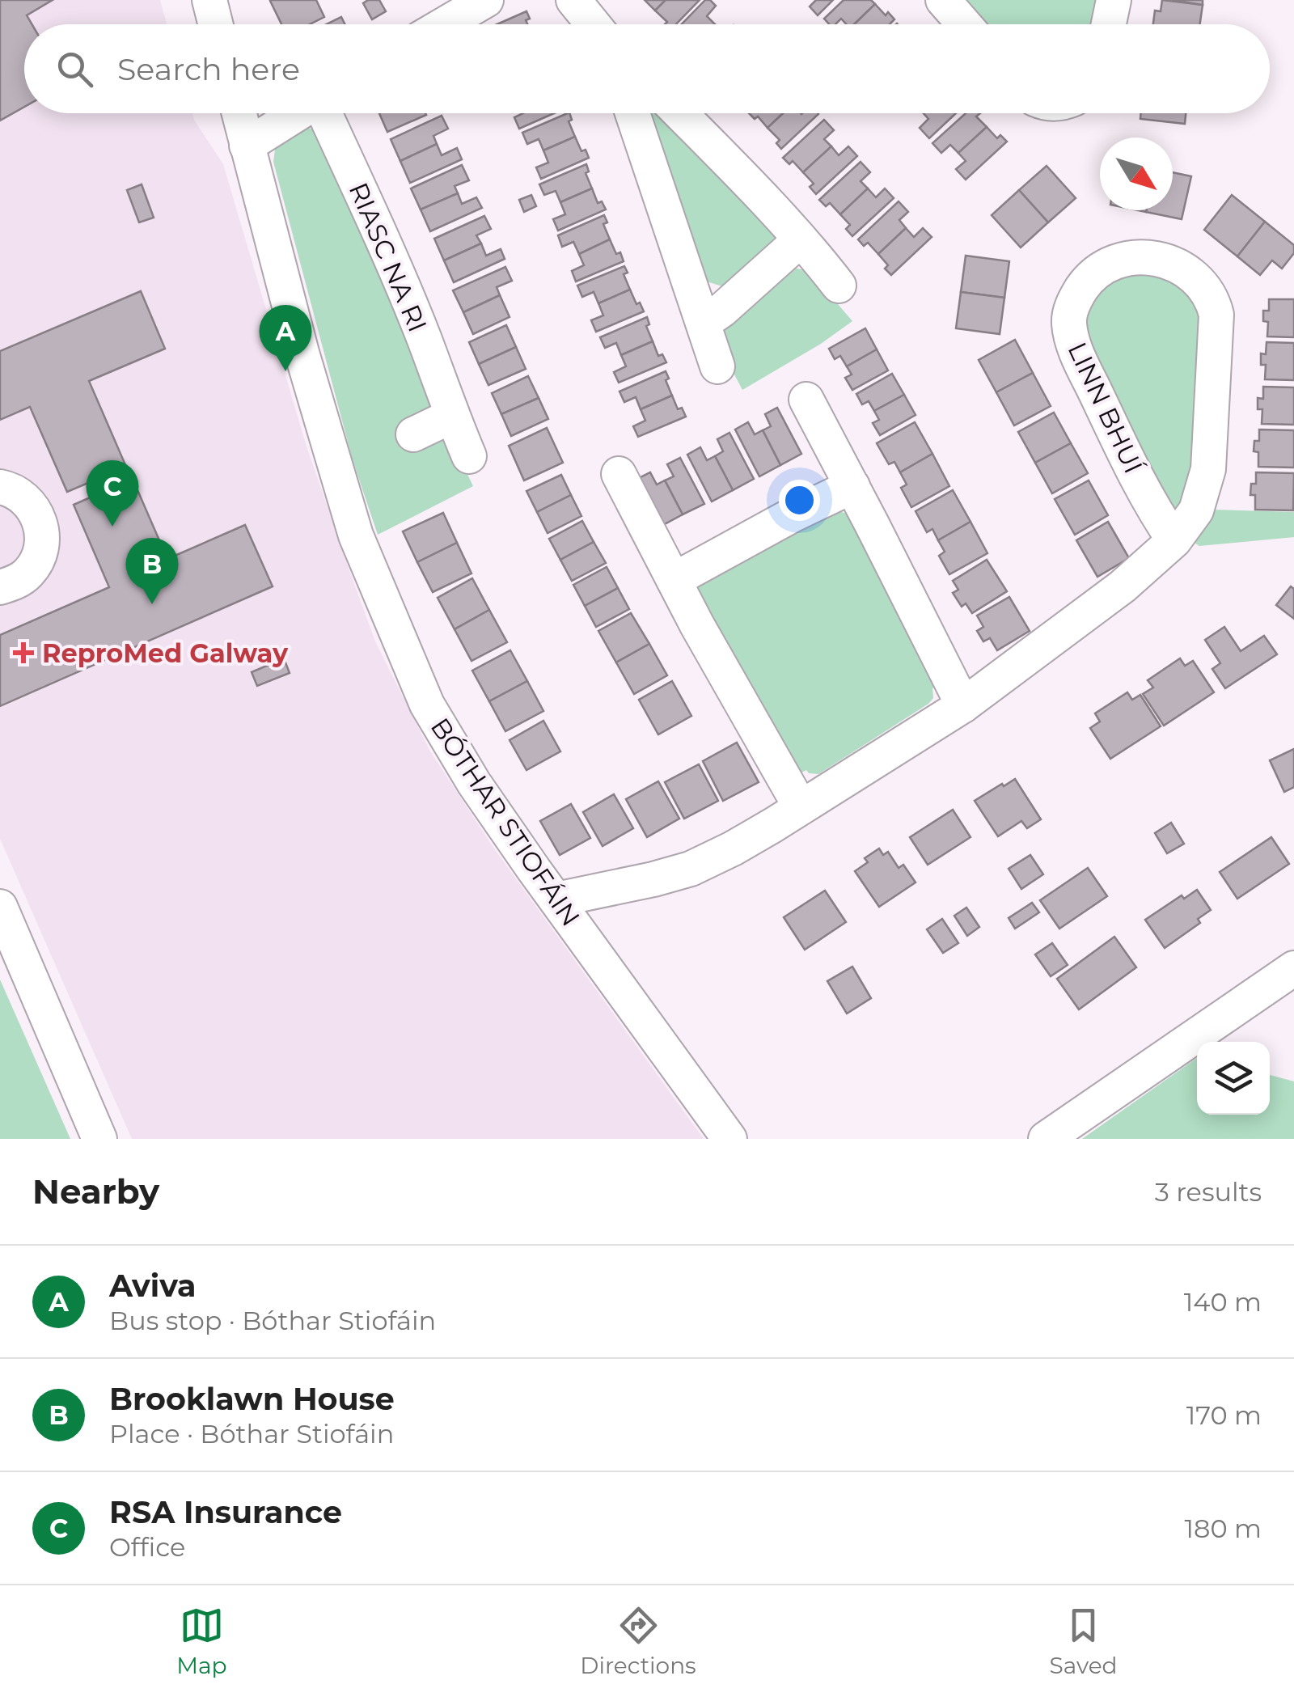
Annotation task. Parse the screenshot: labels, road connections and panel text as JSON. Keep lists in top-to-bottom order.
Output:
{
  "streets": {
    "street": ["RIASC NA RI", "LINN BHUÍ", "BÓTHAR STIOFÁIN"]
  },
  "crossings": [
    ["RIASC NA RI", "BÓTHAR STIOFÁIN"],
    ["LINN BHUÍ", "BÓTHAR STIOFÁIN"]
  ],
  "places": {
    "health": ["ReproMed Galway"]
  },
  "north": "bottom right",
  "page": {
    "search": "Search here",
    "pins": ["A", "C", "B"],
    "heading": ["Nearby", "3 results"],
    "list": [
      {
        "mark": "A",
        "name": "Aviva",
        "note": "Bus stop · Bóthar Stiofáin",
        "value": "140 m"
      },
      {
        "mark": "B",
        "name": "Brooklawn House",
        "note": "Place · Bóthar Stiofáin",
        "value": "170 m"
      },
      {
        "mark": "C",
        "name": "RSA Insurance",
        "note": "Office",
        "value": "180 m"
      }
    ],
    "nav": ["Map", "Directions", "Saved"]
  }
}
